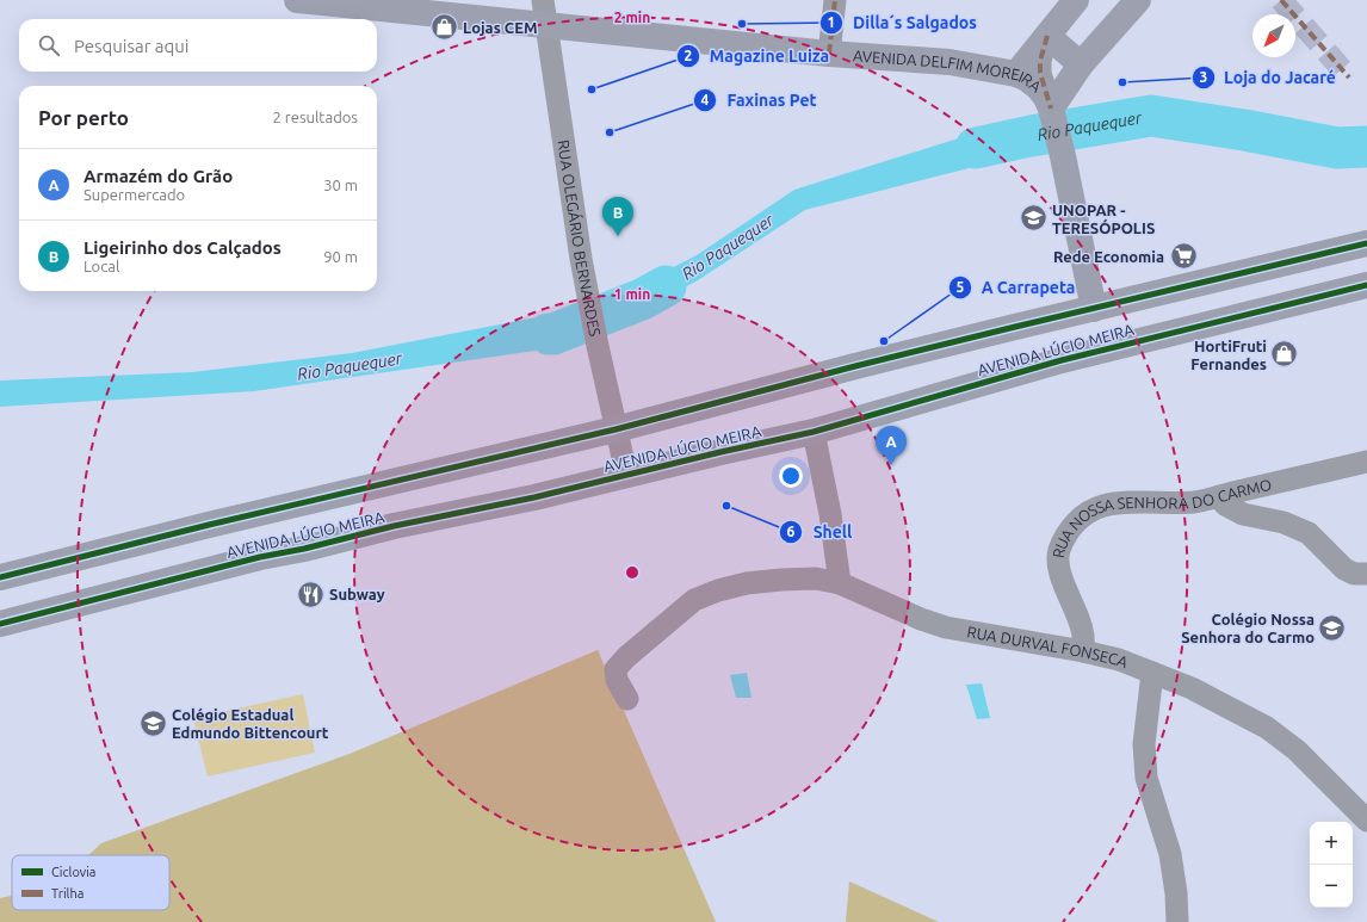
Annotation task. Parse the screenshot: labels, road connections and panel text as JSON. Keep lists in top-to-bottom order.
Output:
{
  "streets": {
    "main road": ["AVENIDA DELFIM MOREIRA", "AVENIDA LÚCIO MEIRA"],
    "street": ["RUA OLEGÁRIO BERNARDES", "RUA NOSSA SENHORA DO CARMO", "RUA DURVAL FONSECA"]
  },
  "crossings": [
    ["AVENIDA DELFIM MOREIRA", "RUA OLEGÁRIO BERNARDES"],
    ["AVENIDA DELFIM MOREIRA", "AVENIDA LÚCIO MEIRA"],
    ["RUA OLEGÁRIO BERNARDES", "AVENIDA LÚCIO MEIRA"],
    ["RUA NOSSA SENHORA DO CARMO", "RUA DURVAL FONSECA"]
  ],
  "water": ["Rio Paquequer"],
  "places": {
    "other": [
      "Dilla´s Salgados",
      "Loja do Jacaré",
      "Magazine Luiza",
      "Faxinas Pet",
      "A Carrapeta",
      "Shell"
    ],
    "shop": ["Lojas CEM", "HortiFruti Fernandes"],
    "school or university": ["UNOPAR - TERESÓPOLIS", "Colégio Nossa Senhora do Carmo", "Colégio Estadual Edmundo Bittencourt"],
    "supermarket": ["Rede Economia"],
    "restaurant": ["Subway"]
  },
  "legend": ["Ciclovia", "Trilha"],
  "north": "bottom left",
  "page": {
    "search": "Pesquisar aqui",
    "heading": ["Por perto", "2 resultados"],
    "list": [
      {
        "mark": "A",
        "name": "Armazém do Grão",
        "note": "Supermercado",
        "value": "30 m"
      },
      {
        "mark": "B",
        "name": "Ligeirinho dos Calçados",
        "note": "Local",
        "value": "90 m"
      }
    ],
    "pins": ["B", "A"],
    "map_buttons": ["+", "−"]
  },
  "rings": ["2 min", "1 min"]
}
